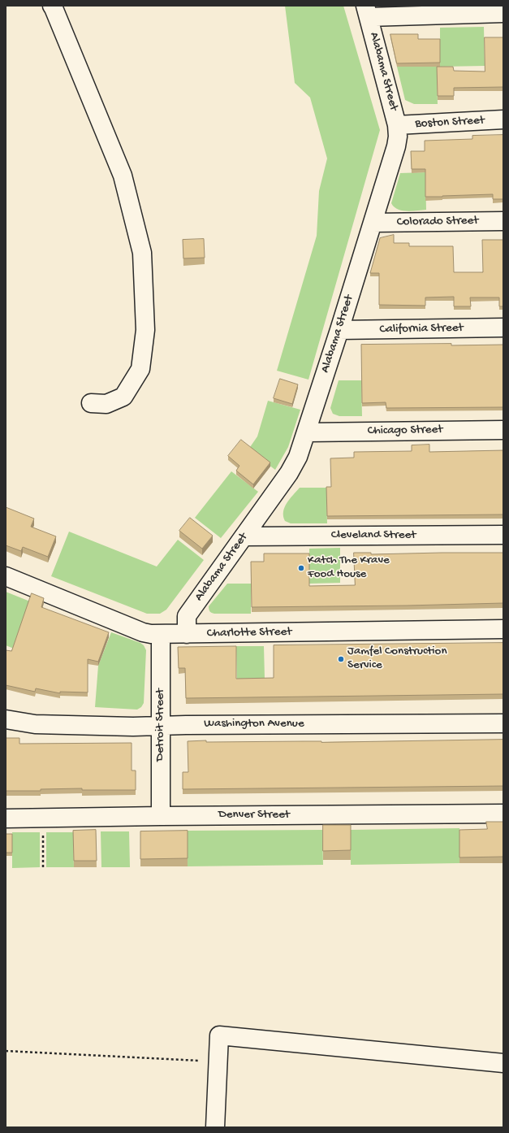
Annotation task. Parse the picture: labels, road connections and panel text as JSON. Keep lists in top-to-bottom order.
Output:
{
  "streets": {
    "street": [
      "Alabama Street",
      "Boston Street",
      "Colorado Street",
      "California Street",
      "Chicago Street",
      "Cleveland Street",
      "Charlotte Street",
      "Washington Avenue",
      "Detroit Street",
      "Denver Street"
    ]
  },
  "crossings": [
    ["Alabama Street", "Boston Street"],
    ["Alabama Street", "Colorado Street"],
    ["Alabama Street", "California Street"],
    ["Alabama Street", "Chicago Street"],
    ["Alabama Street", "Cleveland Street"],
    ["Alabama Street", "Charlotte Street"],
    ["Charlotte Street", "Detroit Street"],
    ["Washington Avenue", "Detroit Street"],
    ["Detroit Street", "Denver Street"]
  ],
  "places": ["Katch The Krave Food House", "Jamfel Construction Service"]
}
